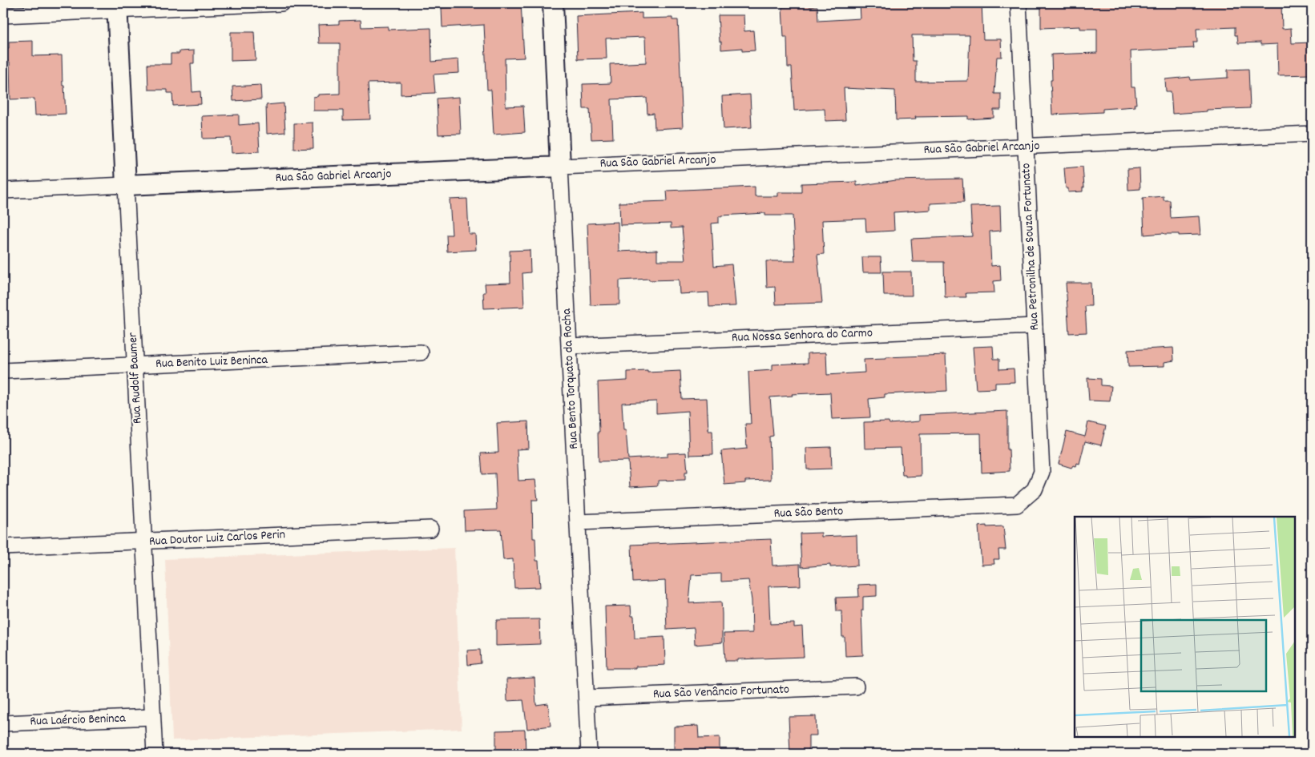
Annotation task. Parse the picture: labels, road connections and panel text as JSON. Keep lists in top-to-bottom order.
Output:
{
  "streets": {
    "street": [
      "Rua São Gabriel Arcanjo",
      "Rua Petronilha de Souza Fortunato",
      "Rua Nossa Senhora do Carmo",
      "Rua Benito Luiz Beninca",
      "Rua Rudolf Baumer",
      "Rua Bento Torquato da Rocha",
      "Rua São Bento",
      "Rua Doutor Luiz Carlos Perin",
      "Rua São Venâncio Fortunato",
      "Rua Laércio Beninca"
    ]
  },
  "crossings": [
    ["Rua São Gabriel Arcanjo", "Rua Petronilha de Souza Fortunato"],
    ["Rua São Gabriel Arcanjo", "Rua Rudolf Baumer"],
    ["Rua São Gabriel Arcanjo", "Rua Bento Torquato da Rocha"],
    ["Rua Petronilha de Souza Fortunato", "Rua Nossa Senhora do Carmo"],
    ["Rua Petronilha de Souza Fortunato", "Rua São Bento"],
    ["Rua Nossa Senhora do Carmo", "Rua Bento Torquato da Rocha"],
    ["Rua Benito Luiz Beninca", "Rua Rudolf Baumer"],
    ["Rua Rudolf Baumer", "Rua Doutor Luiz Carlos Perin"],
    ["Rua Rudolf Baumer", "Rua Laércio Beninca"],
    ["Rua Bento Torquato da Rocha", "Rua São Bento"],
    ["Rua Bento Torquato da Rocha", "Rua São Venâncio Fortunato"]
  ]
}
